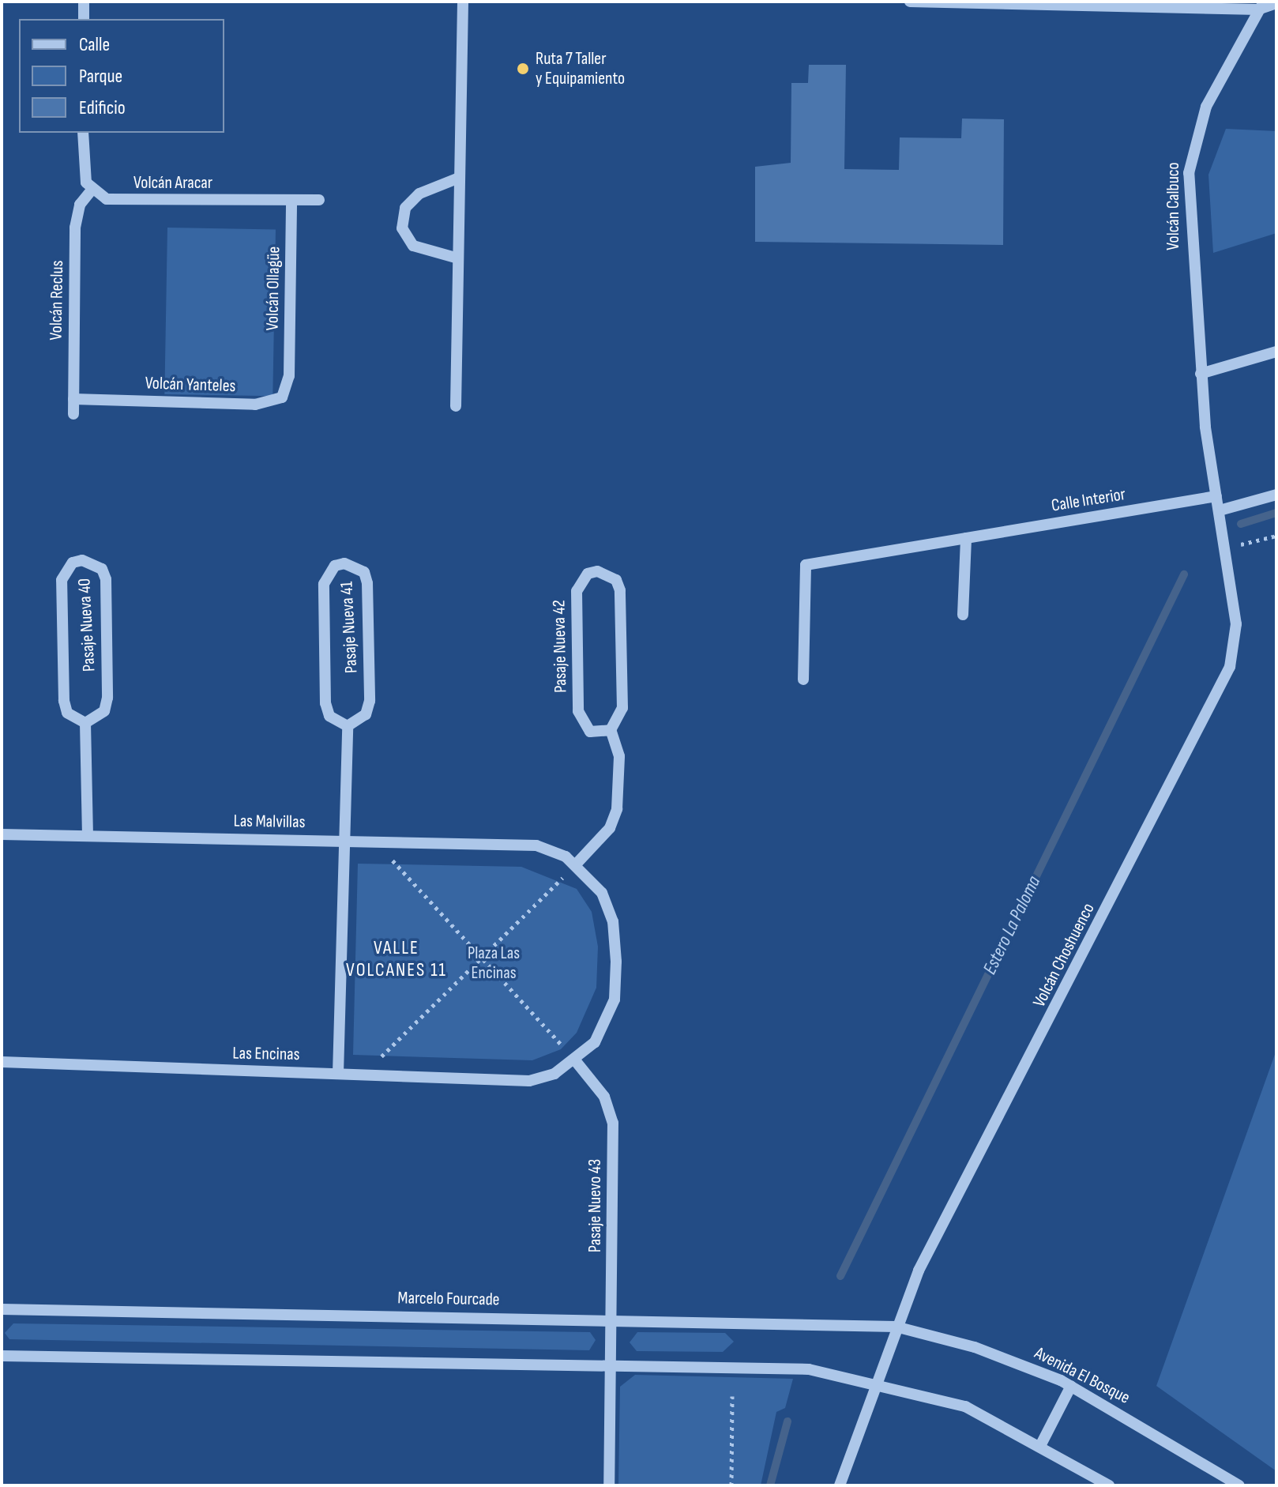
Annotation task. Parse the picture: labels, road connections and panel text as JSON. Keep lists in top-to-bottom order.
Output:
{
  "streets": {
    "street": [
      "Volcán Aracar",
      "Volcán Calbuco",
      "Volcán Ollagüe",
      "Volcán Reclus",
      "Volcán Yanteles",
      "Calle Interior",
      "Pasaje Nueva 40",
      "Pasaje Nueva 41",
      "Pasaje Nueva 42",
      "Las Malvillas",
      "Volcán Choshuenco",
      "Las Encinas",
      "Pasaje Nuevo 43",
      "Marcelo Fourcade",
      "Avenida El Bosque"
    ]
  },
  "crossings": [
    ["Volcán Aracar", "Volcán Ollagüe"],
    ["Volcán Aracar", "Volcán Reclus"],
    ["Volcán Calbuco", "Volcán Choshuenco"],
    ["Volcán Ollagüe", "Volcán Yanteles"],
    ["Volcán Reclus", "Volcán Yanteles"],
    ["Calle Interior", "Volcán Choshuenco"],
    ["Volcán Choshuenco", "Marcelo Fourcade"],
    ["Volcán Choshuenco", "Avenida El Bosque"],
    ["Las Encinas", "Pasaje Nuevo 43"],
    ["Pasaje Nuevo 43", "Marcelo Fourcade"],
    ["Marcelo Fourcade", "Avenida El Bosque"]
  ],
  "districts": ["VALLE VOLCANES 11"],
  "water": ["Estero La Paloma"],
  "parks": ["Plaza Las Encinas"],
  "places": ["Ruta 7 Taller y Equipamiento"],
  "legend": ["Calle", "Parque", "Edificio"]
}
